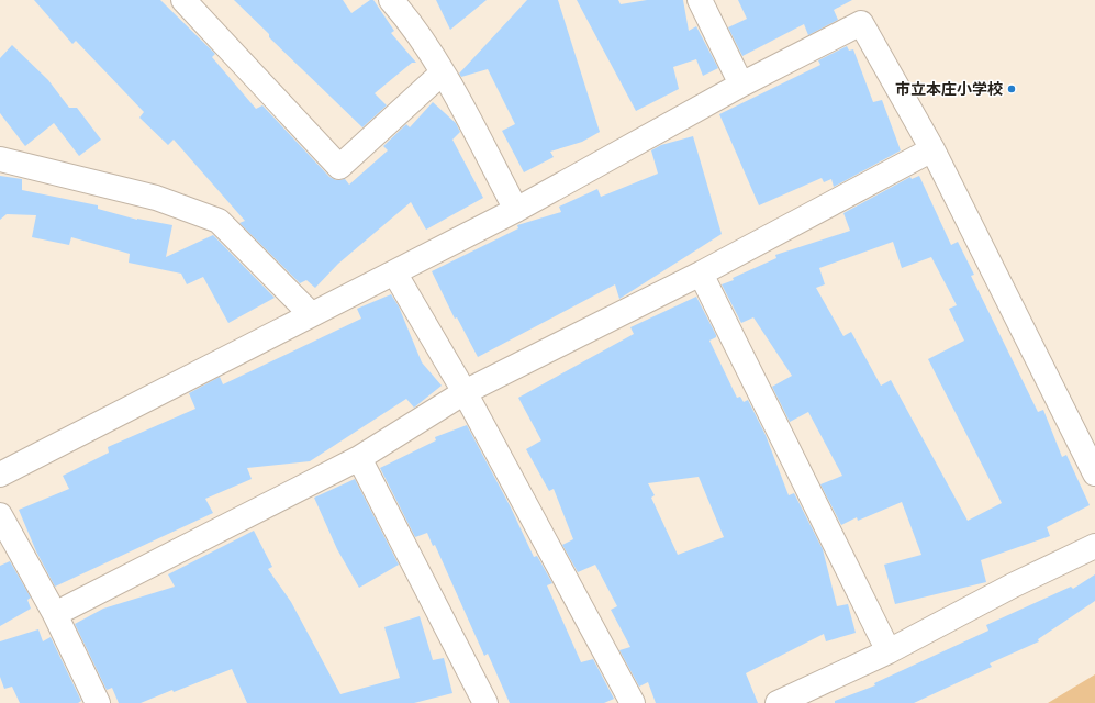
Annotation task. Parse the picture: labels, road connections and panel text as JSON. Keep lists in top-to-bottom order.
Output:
{
  "places": ["市立本庄小学校"]
}
